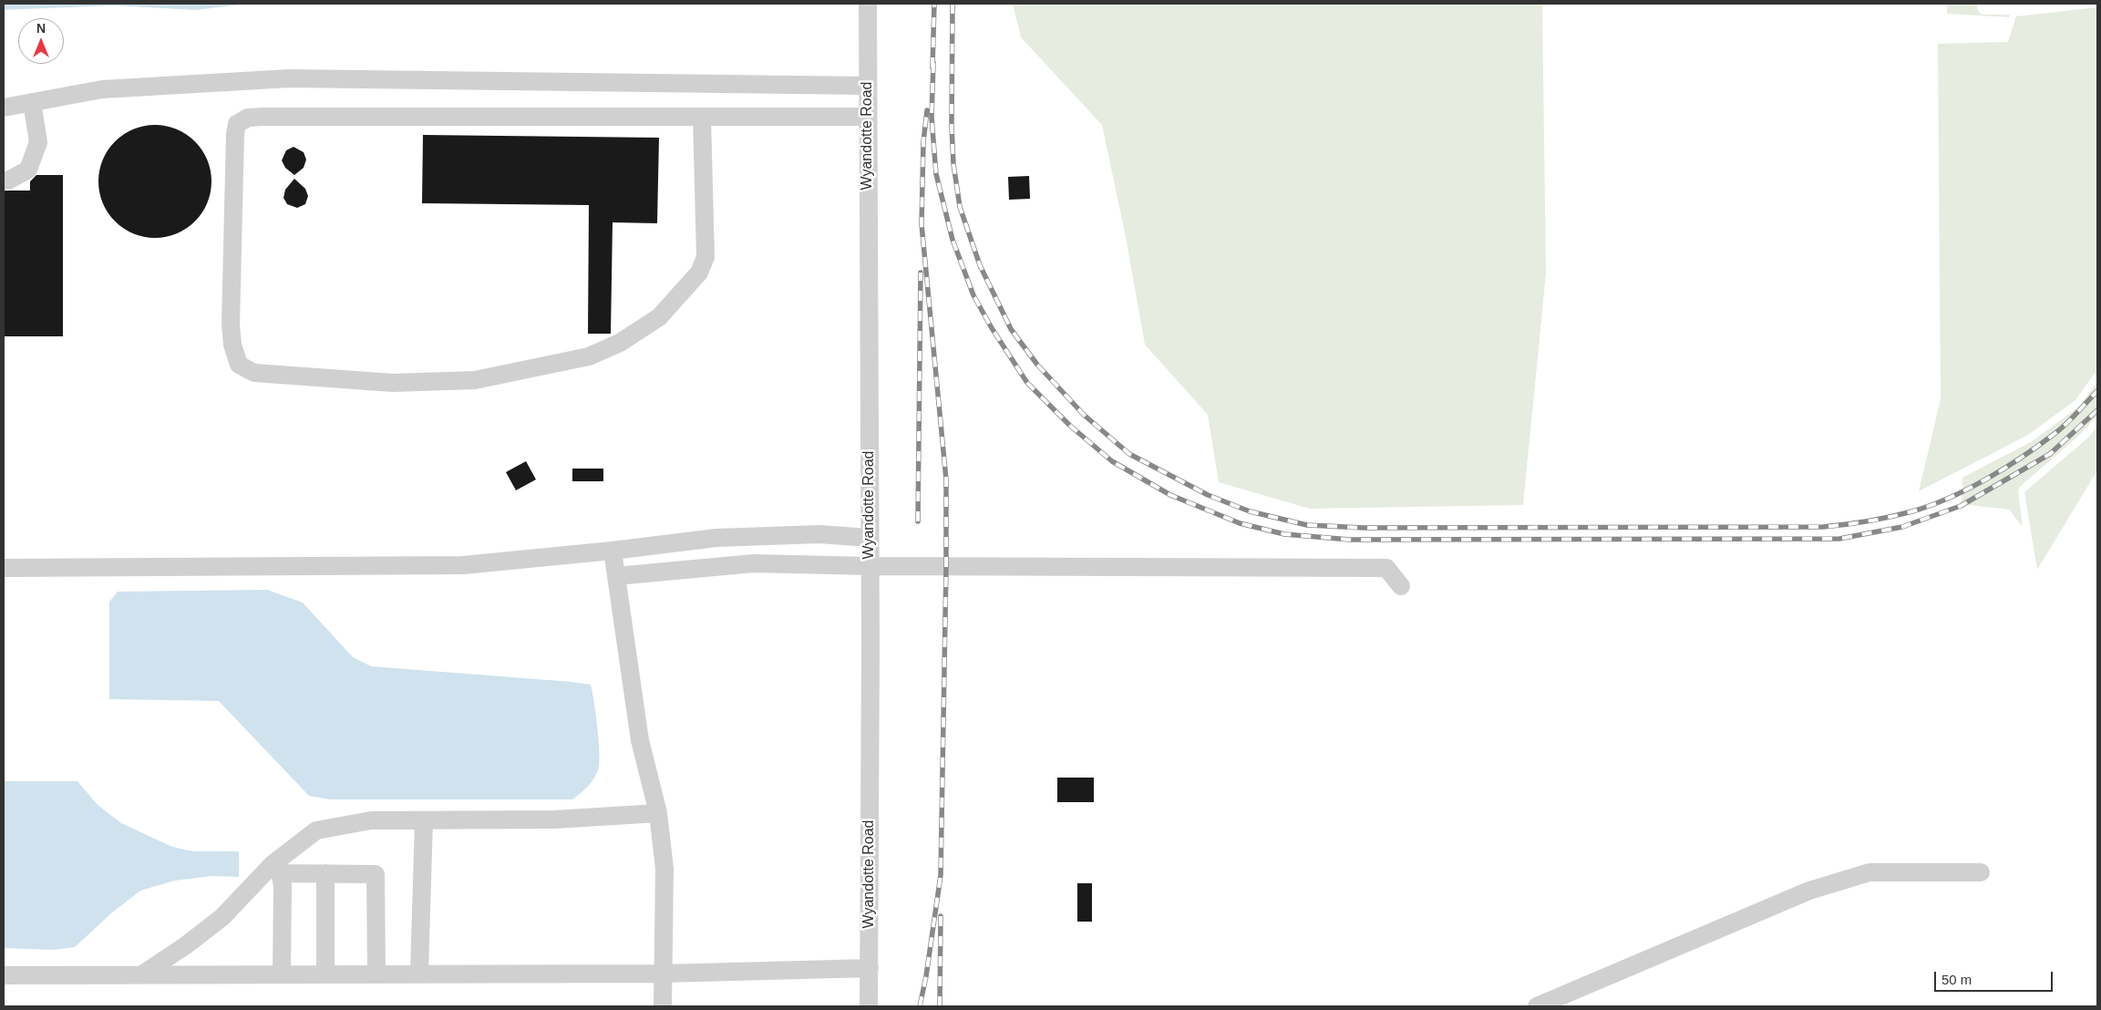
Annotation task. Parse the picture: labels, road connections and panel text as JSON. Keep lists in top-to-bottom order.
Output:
{
  "streets": {
    "street": ["Wyandotte Road"]
  },
  "scale_bar": "50 m",
  "north": "top"
}
